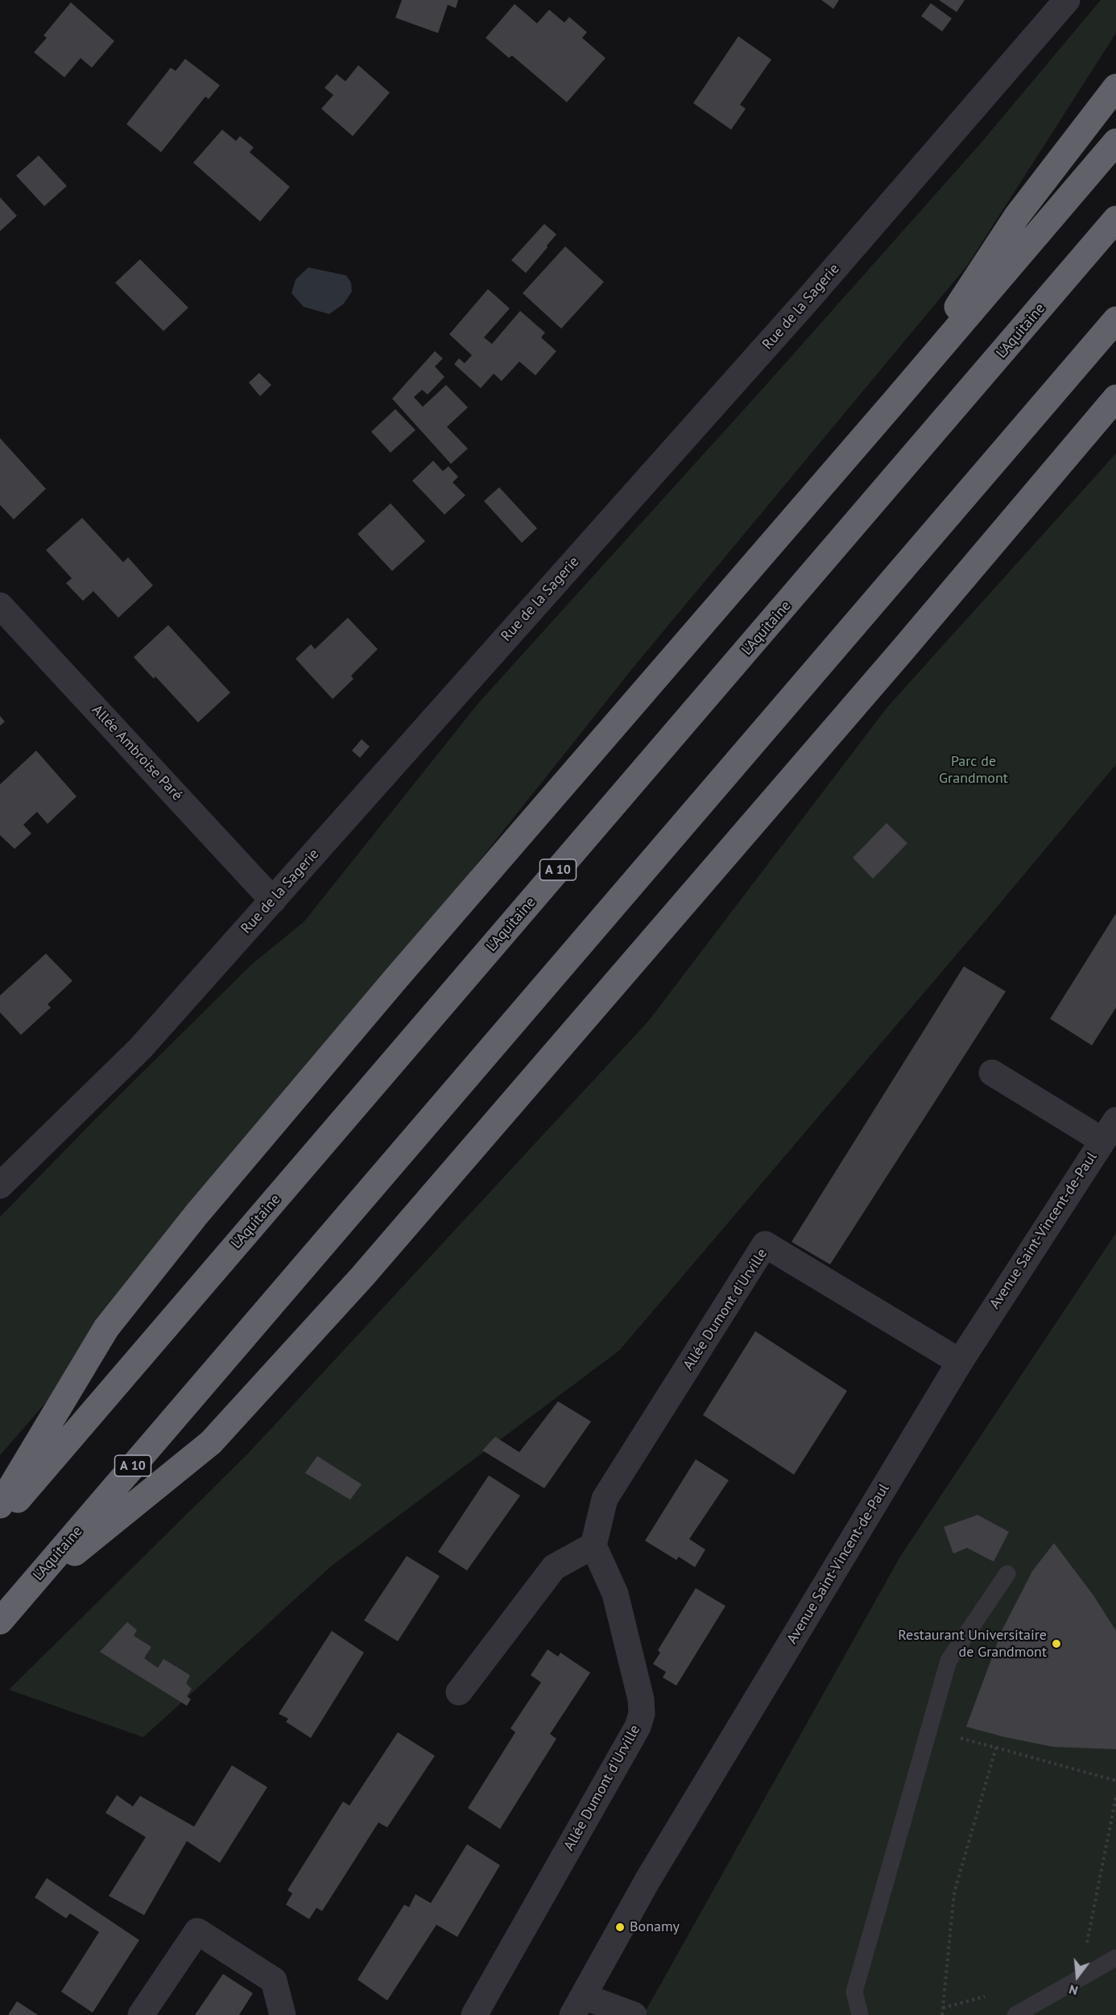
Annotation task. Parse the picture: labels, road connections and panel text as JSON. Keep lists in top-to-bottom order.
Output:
{
  "streets": {
    "highway": ["L'Aquitaine", "A 10"],
    "street": [
      "Rue de la Sagerie",
      "Allée Ambroise Paré",
      "Avenue Saint-Vincent-de-Paul",
      "Allée Dumont d'Urville"
    ]
  },
  "crossings": [
    ["Rue de la Sagerie", "Allée Ambroise Paré"],
    ["Avenue Saint-Vincent-de-Paul", "Allée Dumont d'Urville"]
  ],
  "parks": ["Parc de Grandmont"],
  "places": ["Restaurant Universitaire de Grandmont", "Bonamy"],
  "north": "bottom"
}
